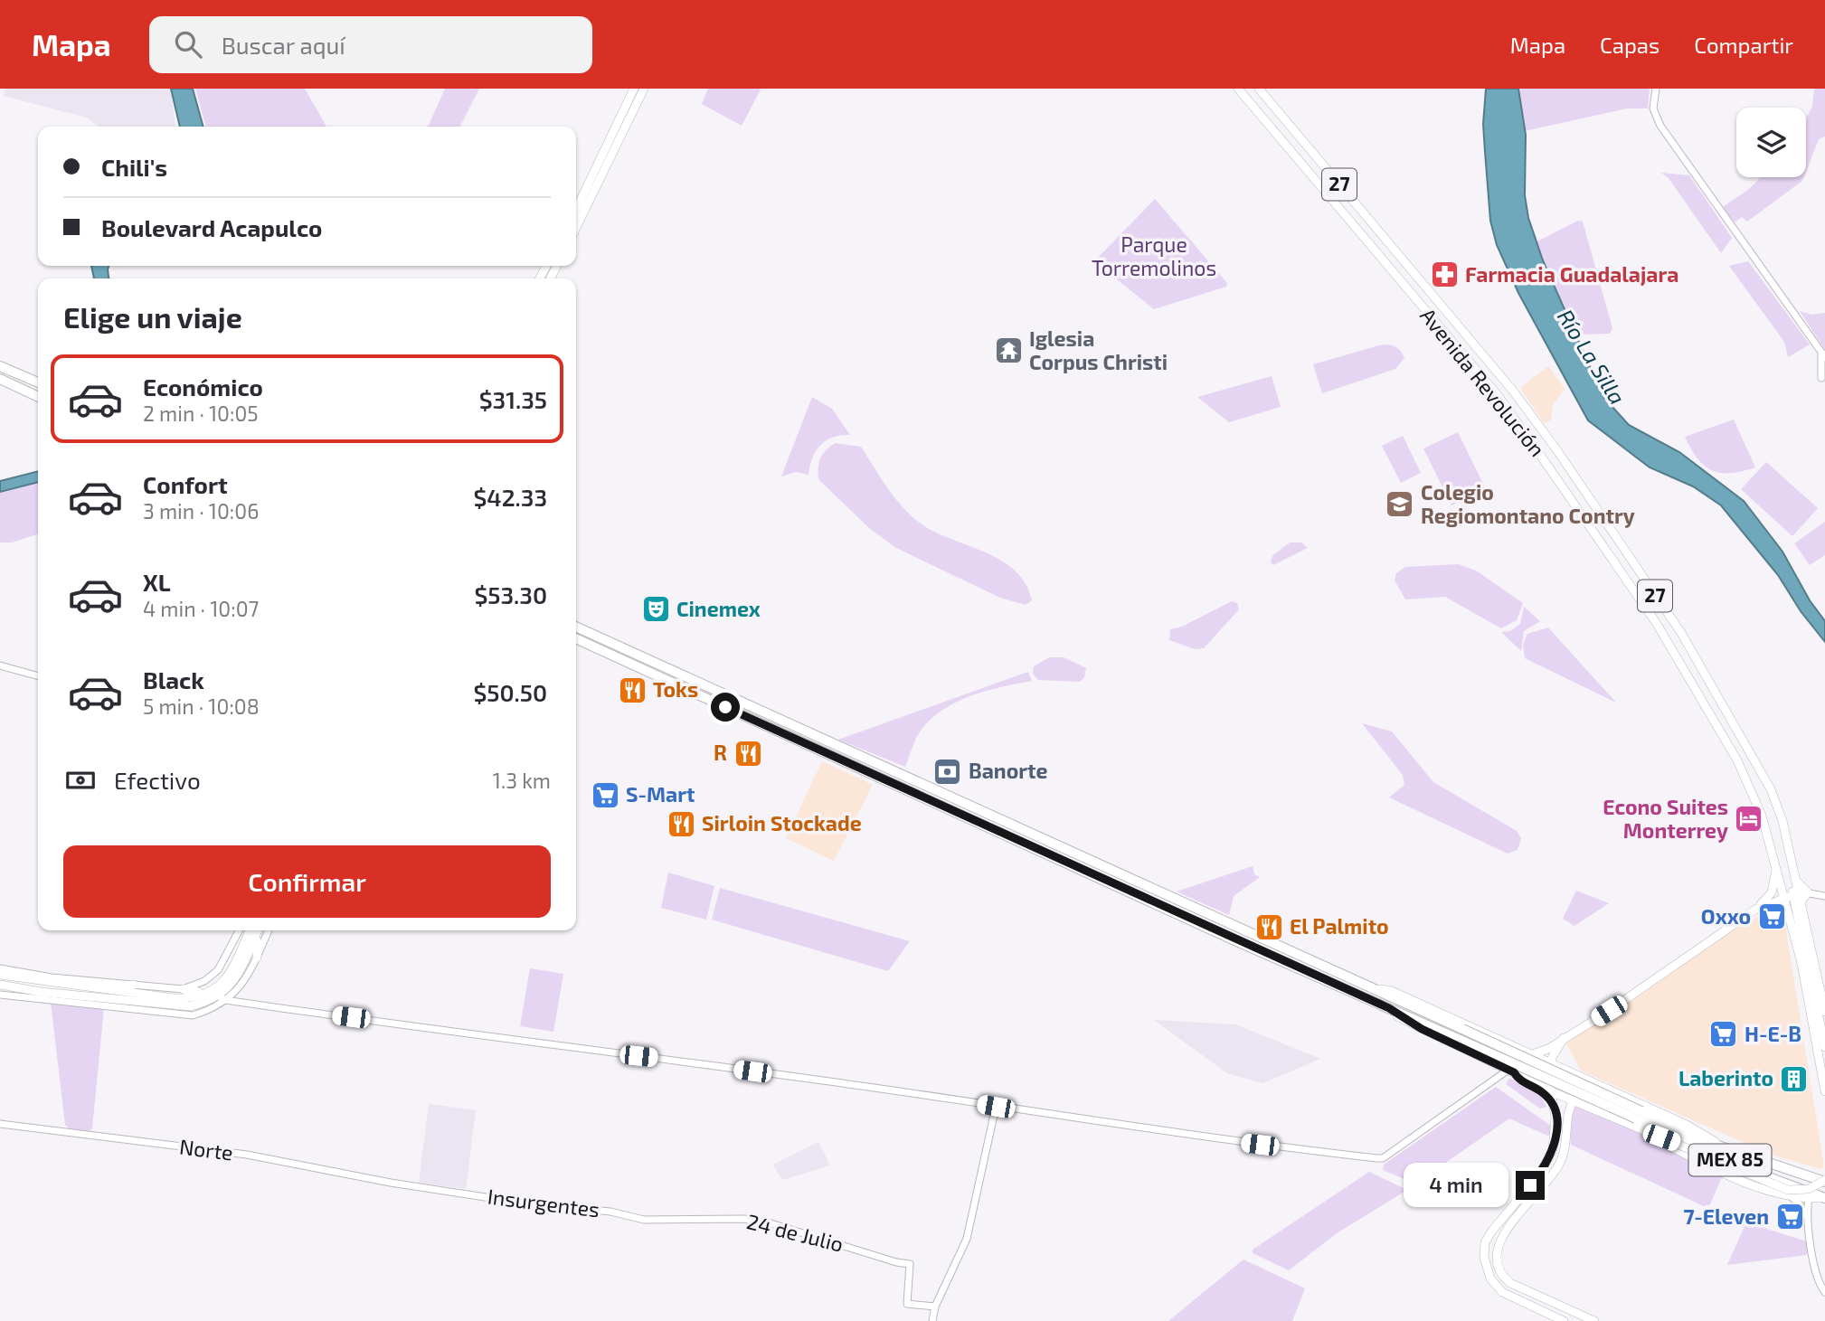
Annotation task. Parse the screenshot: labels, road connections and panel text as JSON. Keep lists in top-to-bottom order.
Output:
{
  "streets": {
    "highway": ["MEX 85"],
    "main road": ["27", "Avenida Revolución"],
    "street": ["Norte", "Insurgentes", "24 de Julio"]
  },
  "crossings": [
    ["Norte", "Insurgentes"],
    ["Insurgentes", "24 de Julio"]
  ],
  "water": ["Río La Silla"],
  "parks": ["Parque Torremolinos"],
  "places": {
    "pharmacy": ["Farmacia Guadalajara"],
    "temple": ["Iglesia Corpus Christi"],
    "school or university": ["Colegio Regiomontano Contry"],
    "theatre": ["Cinemex"],
    "restaurant": [
      "Toks",
      "R",
      "Sirloin Stockade",
      "El Palmito"
    ],
    "bank": ["Banorte"],
    "supermarket": [
      "S-Mart",
      "Oxxo",
      "H-E-B",
      "7-Eleven"
    ],
    "hotel": ["Econo Suites Monterrey"],
    "building": ["Laberinto"]
  },
  "page": {
    "header": "Mapa",
    "search": "Buscar aquí",
    "nav": ["Mapa", "Capas", "Compartir"],
    "banner": ["Chili's", "Boulevard Acapulco"],
    "heading": "Elige un viaje",
    "list": [
      {
        "name": "Económico",
        "note": "2 min · 10:05",
        "value": "$31.35"
      },
      {
        "name": "Confort",
        "note": "3 min · 10:06",
        "value": "$42.33"
      },
      {
        "name": "XL",
        "note": "4 min · 10:07",
        "value": "$53.30"
      },
      {
        "name": "Black",
        "note": "5 min · 10:08",
        "value": "$50.50"
      }
    ],
    "pay": ["Efectivo", "1.3 km"],
    "buttons": "Confirmar",
    "bubble": "4 min"
  }
}
